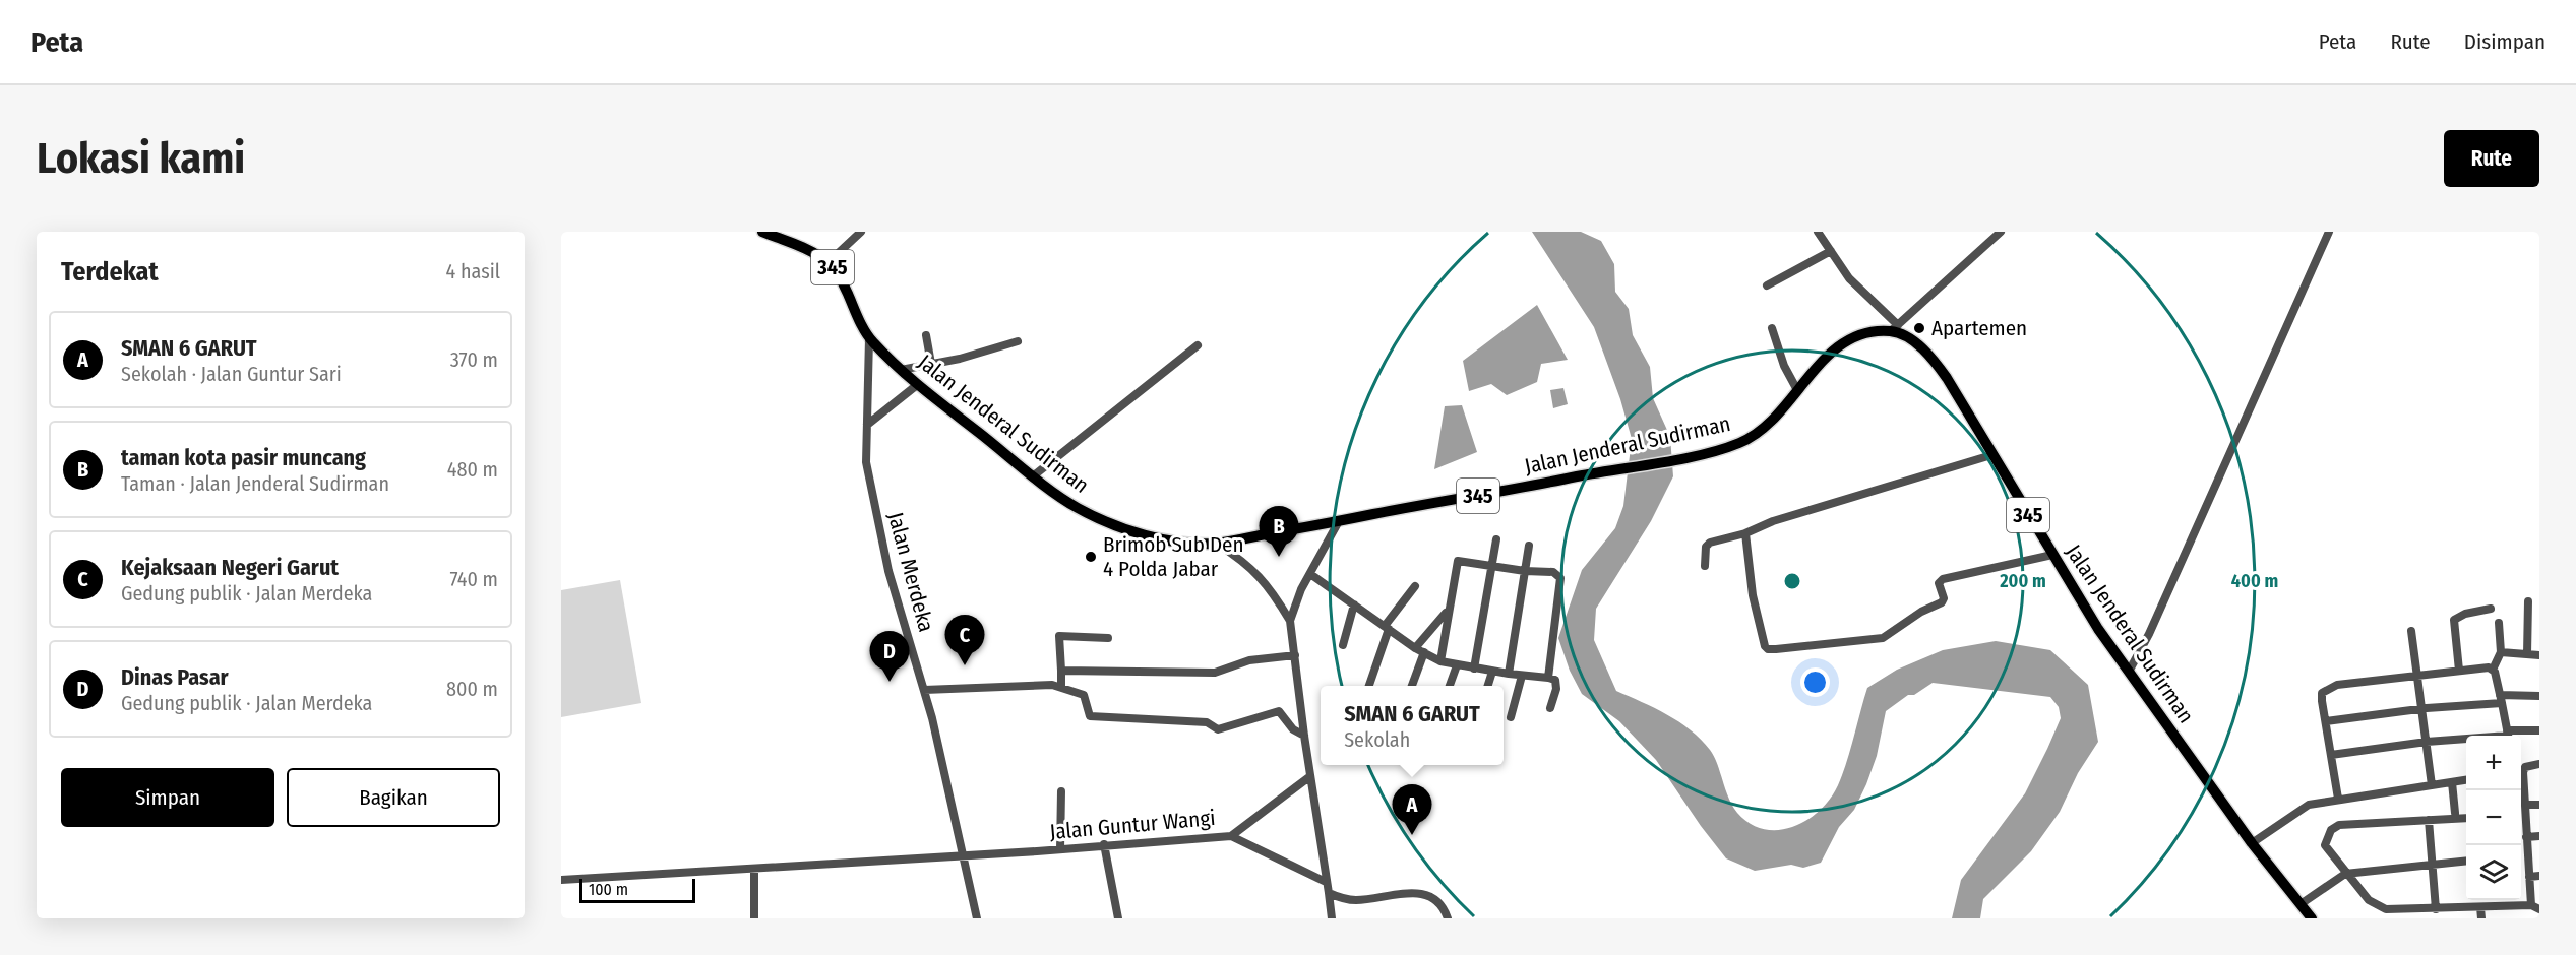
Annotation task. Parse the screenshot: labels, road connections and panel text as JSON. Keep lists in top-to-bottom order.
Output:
{
  "streets": {
    "main road": ["345", "Jalan Jenderal Sudirman"],
    "street": ["Jalan Merdeka", "Jalan Guntur Wangi"]
  },
  "crossings": [
    ["Jalan Jenderal Sudirman", "Jalan Merdeka"],
    ["Jalan Merdeka", "Jalan Guntur Wangi"]
  ],
  "places": ["Apartemen", "Brimob Sub Den 4 Polda Jabar"],
  "scale_bar": "100 m",
  "page": {
    "header": "Peta",
    "nav": ["Peta", "Rute", "Disimpan"],
    "buttons": [
      "Rute",
      ["Simpan", "Bagikan"]
    ],
    "title": "Lokasi kami",
    "heading": ["Terdekat", "4 hasil"],
    "list": [
      {
        "mark": "A",
        "name": "SMAN 6 GARUT",
        "note": "Sekolah · Jalan Guntur Sari",
        "value": "370 m"
      },
      {
        "mark": "B",
        "name": "taman kota pasir muncang",
        "note": "Taman · Jalan Jenderal Sudirman",
        "value": "480 m"
      },
      {
        "mark": "C",
        "name": "Kejaksaan Negeri Garut",
        "note": "Gedung publik · Jalan Merdeka",
        "value": "740 m"
      },
      {
        "mark": "D",
        "name": "Dinas Pasar",
        "note": "Gedung publik · Jalan Merdeka",
        "value": "800 m"
      }
    ],
    "pins": [
      "B",
      "C",
      "D",
      "A"
    ],
    "popup": ["SMAN 6 GARUT", "Sekolah"],
    "map_buttons": ["+", "−"],
    "scale": "100 m"
  },
  "rings": ["200 m", "400 m"]
}
